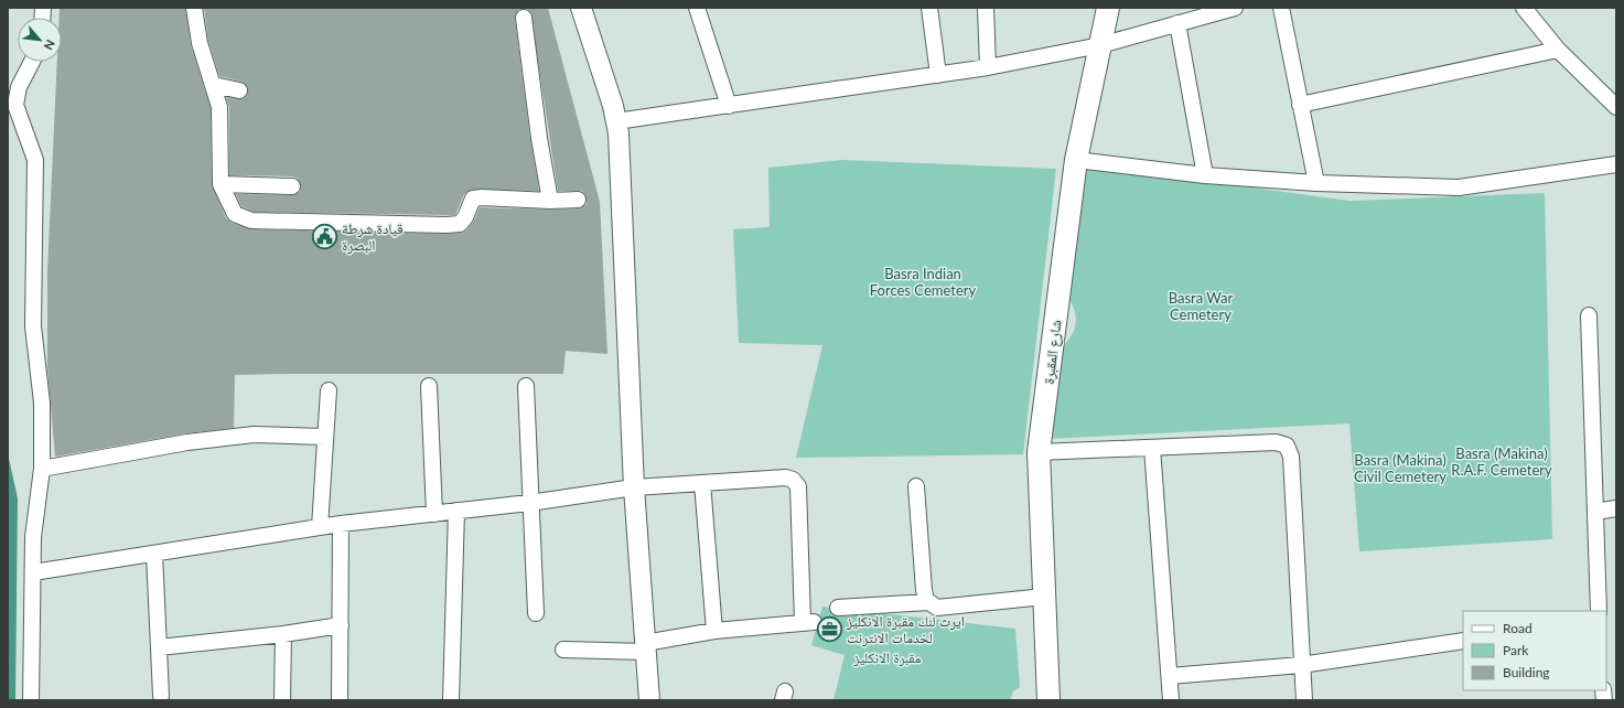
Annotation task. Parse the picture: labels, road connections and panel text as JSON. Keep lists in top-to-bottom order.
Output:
{
  "streets": {
    "main road": ["شارع المقبرة"]
  },
  "parks": [
    "Basra Indian Forces Cemetery",
    "Basra War Cemetery",
    "Basra (Makina) R.A.F. Cemetery",
    "Basra (Makina) Civil Cemetery",
    "مقبرة الانكليز"
  ],
  "places": {
    "public building": ["قيادة شرطة البصرة"],
    "office": ["ايرث لنك مقبرة الانكليز لخدمات الانترنت"]
  },
  "legend": ["Road", "Park", "Building"],
  "north": "bottom right"
}
